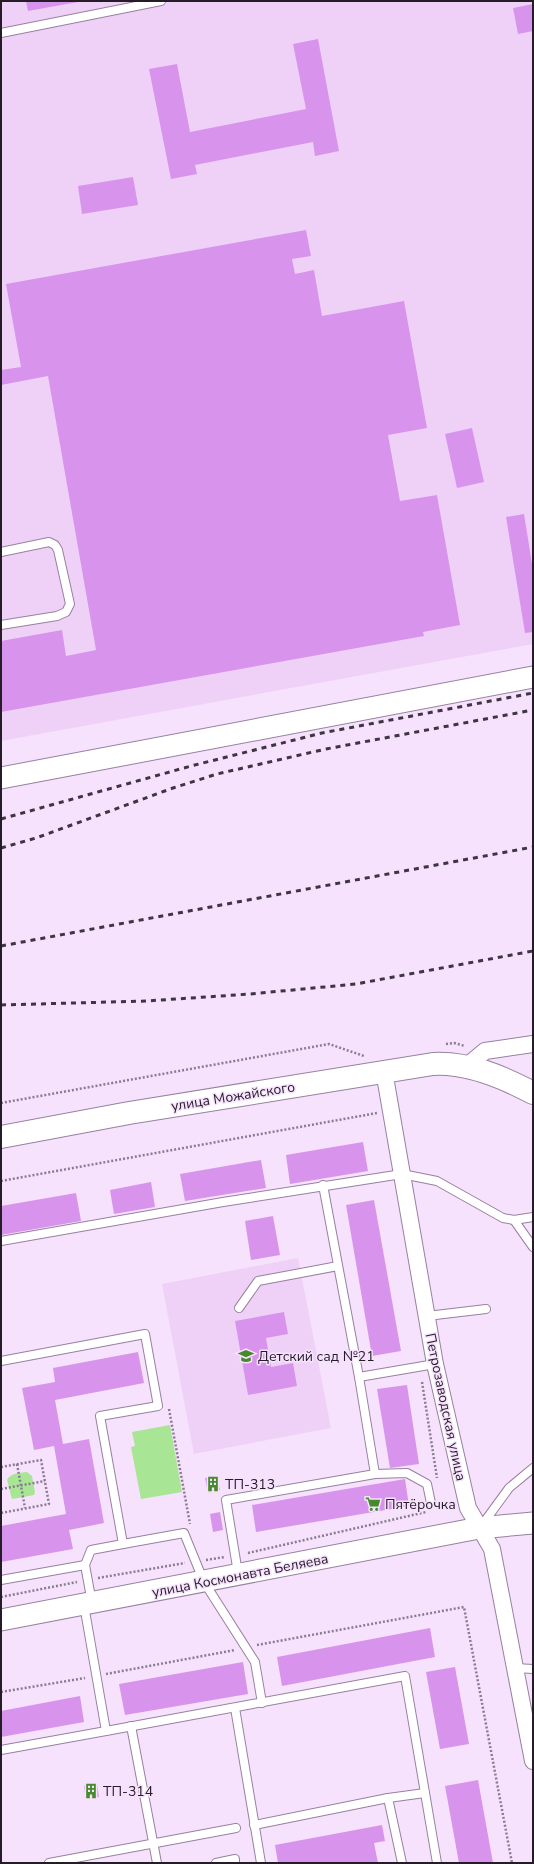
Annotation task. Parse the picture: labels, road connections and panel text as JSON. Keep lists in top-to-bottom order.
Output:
{
  "streets": {
    "main road": ["улица Можайского"],
    "street": ["Петрозаводская улица", "улица Космонавта Беляева"]
  },
  "crossings": [
    ["улица Можайского", "Петрозаводская улица"],
    ["Петрозаводская улица", "улица Космонавта Беляева"]
  ],
  "places": {
    "school or university": ["Детский сад №21"],
    "building": ["ТП-313", "ТП-314"],
    "supermarket": ["Пятёрочка"]
  }
}
